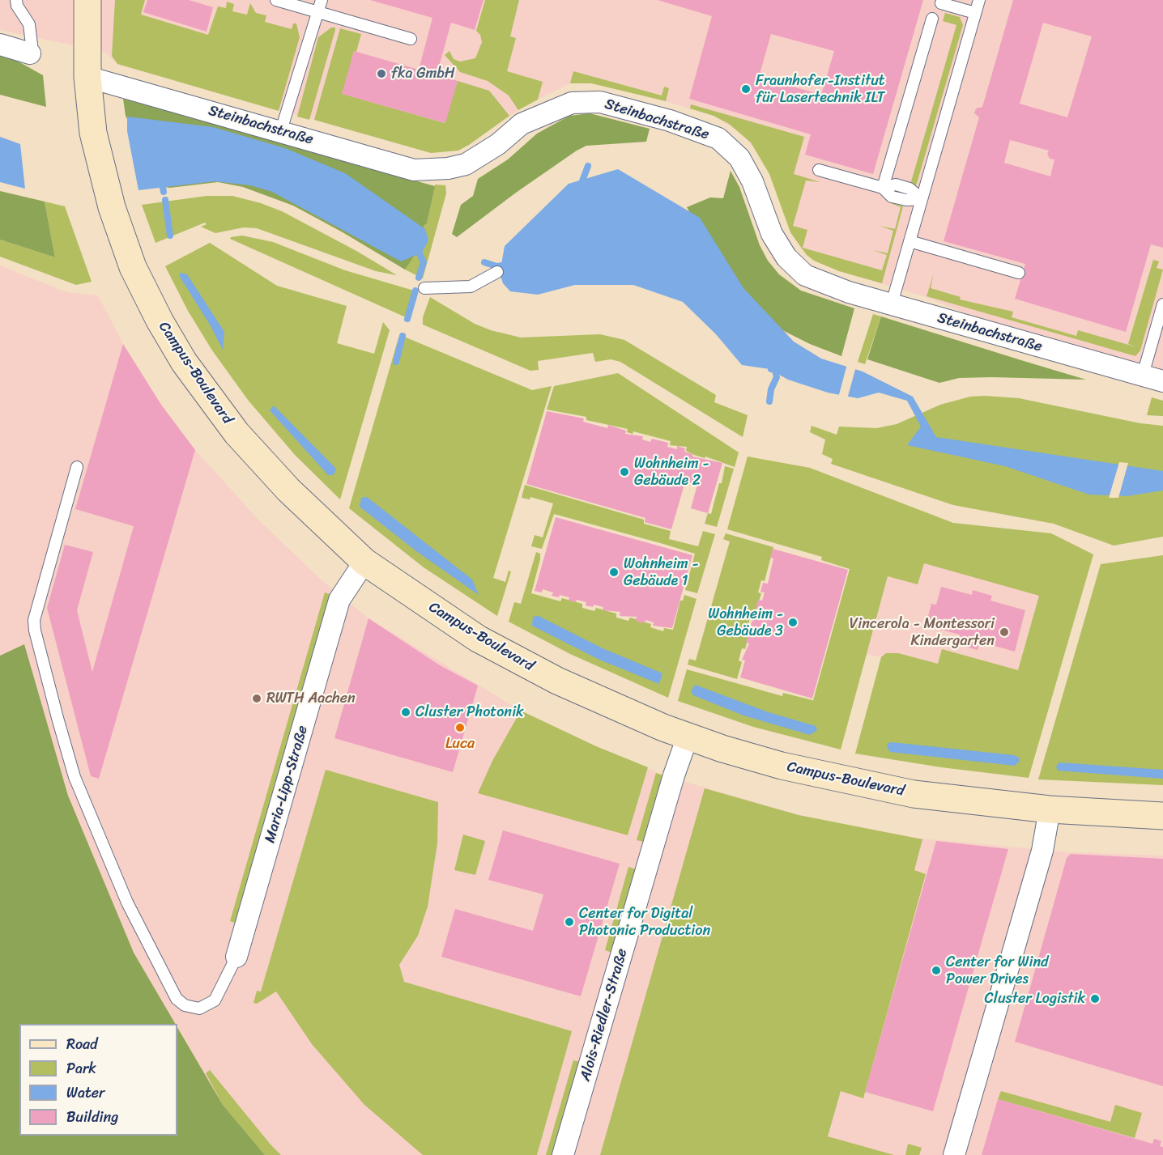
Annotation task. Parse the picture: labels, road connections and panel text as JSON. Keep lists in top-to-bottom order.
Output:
{
  "streets": {
    "street": [
      "Steinbachstraße",
      "Campus-Boulevard",
      "Maria-Lipp-Straße",
      "Alois-Riedler-Straße"
    ]
  },
  "crossings": [
    ["Steinbachstraße", "Campus-Boulevard"],
    ["Campus-Boulevard", "Maria-Lipp-Straße"],
    ["Campus-Boulevard", "Alois-Riedler-Straße"]
  ],
  "places": [
    "fka GmbH",
    "Fraunhofer-Institut für Lasertechnik ILT",
    "Wohnheim - Gebäude 2",
    "Wohnheim - Gebäude 1",
    "Wohnheim - Gebäude 3",
    "Vincerola - Montessori Kindergarten",
    "RWTH Aachen",
    "Cluster Photonik",
    "Luca",
    "Center for Digital Photonic Production",
    "Center for Wind Power Drives",
    "Cluster Logistik"
  ],
  "legend": [
    "Road",
    "Park",
    "Water",
    "Building"
  ]
}
